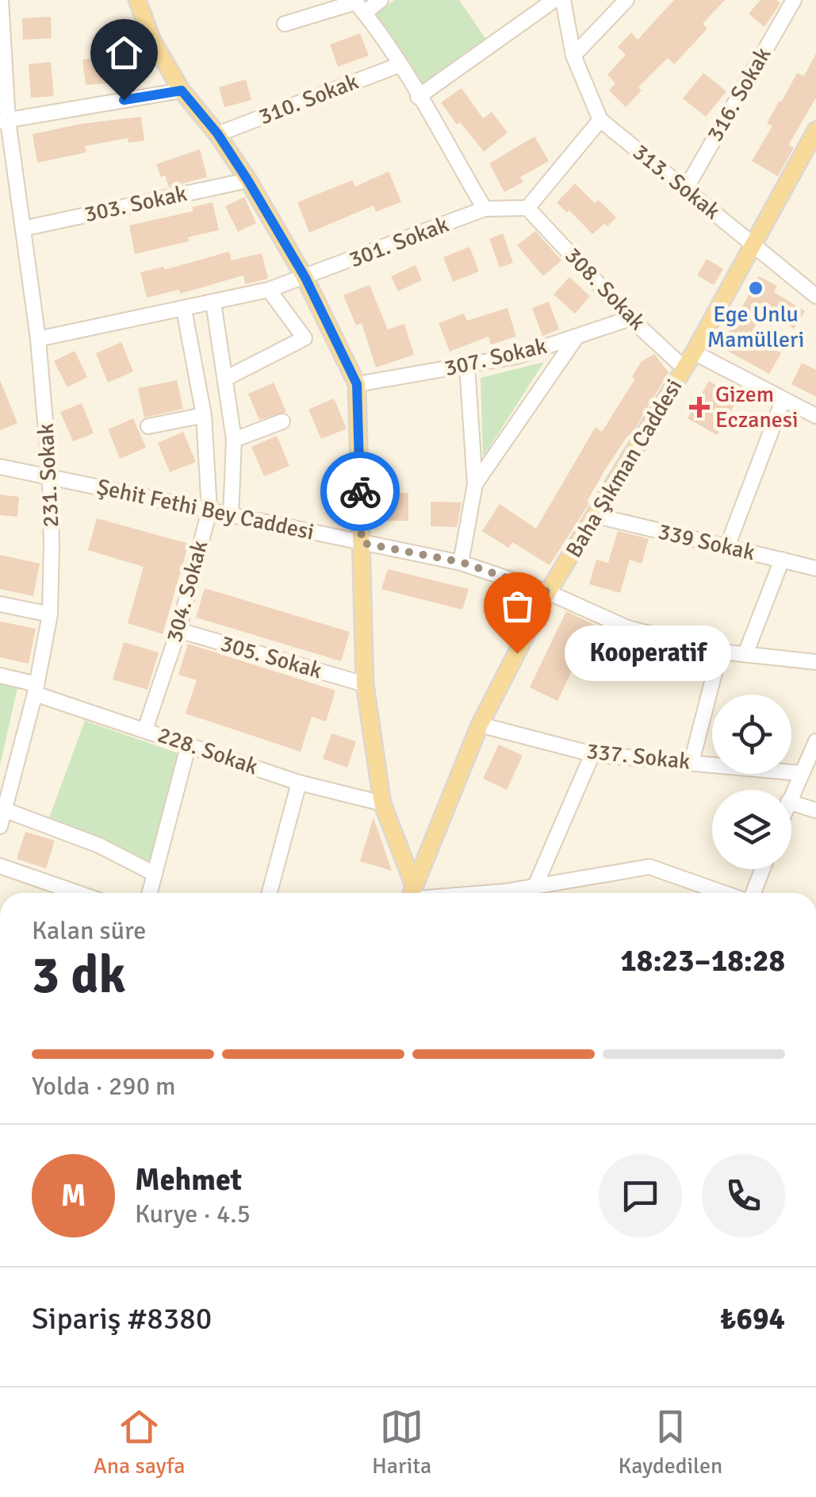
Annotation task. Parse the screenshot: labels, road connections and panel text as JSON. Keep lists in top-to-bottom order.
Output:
{
  "streets": {
    "main road": ["Baha Şıkman Caddesi"],
    "street": [
      "316. Sokak",
      "310. Sokak",
      "313. Sokak",
      "303. Sokak",
      "301. Sokak",
      "308. Sokak",
      "307. Sokak",
      "231. Sokak",
      "Şehit Fethi Bey Caddesi",
      "339 Sokak",
      "304. Sokak",
      "305. Sokak",
      "228. Sokak",
      "337. Sokak"
    ]
  },
  "crossings": [
    ["316. Sokak", "313. Sokak"],
    ["313. Sokak", "Baha Şıkman Caddesi"],
    ["303. Sokak", "231. Sokak"],
    ["301. Sokak", "308. Sokak"],
    ["301. Sokak", "231. Sokak"],
    ["301. Sokak", "304. Sokak"],
    ["308. Sokak", "307. Sokak"],
    ["308. Sokak", "Baha Şıkman Caddesi"],
    ["Baha Şıkman Caddesi", "Şehit Fethi Bey Caddesi"],
    ["Baha Şıkman Caddesi", "339 Sokak"],
    ["Baha Şıkman Caddesi", "337. Sokak"],
    ["231. Sokak", "Şehit Fethi Bey Caddesi"],
    ["231. Sokak", "228. Sokak"],
    ["Şehit Fethi Bey Caddesi", "304. Sokak"],
    ["304. Sokak", "305. Sokak"],
    ["304. Sokak", "228. Sokak"]
  ],
  "places": {
    "other": ["Ege Unlu Mamülleri", "Kooperatif"],
    "health": ["Gizem Eczanesi"]
  },
  "page": {
    "bubble": "Kooperatif",
    "heading": ["3 dk", "Kalan süre", "18:23–18:28"],
    "panel": [
      "Mehmet",
      "Kurye · 4.5",
      "Sipariş #8380",
      "₺694"
    ],
    "bar": "Yolda · 290 m",
    "round": "M",
    "tabs": ["Ana sayfa", "Harita", "Kaydedilen"]
  }
}
